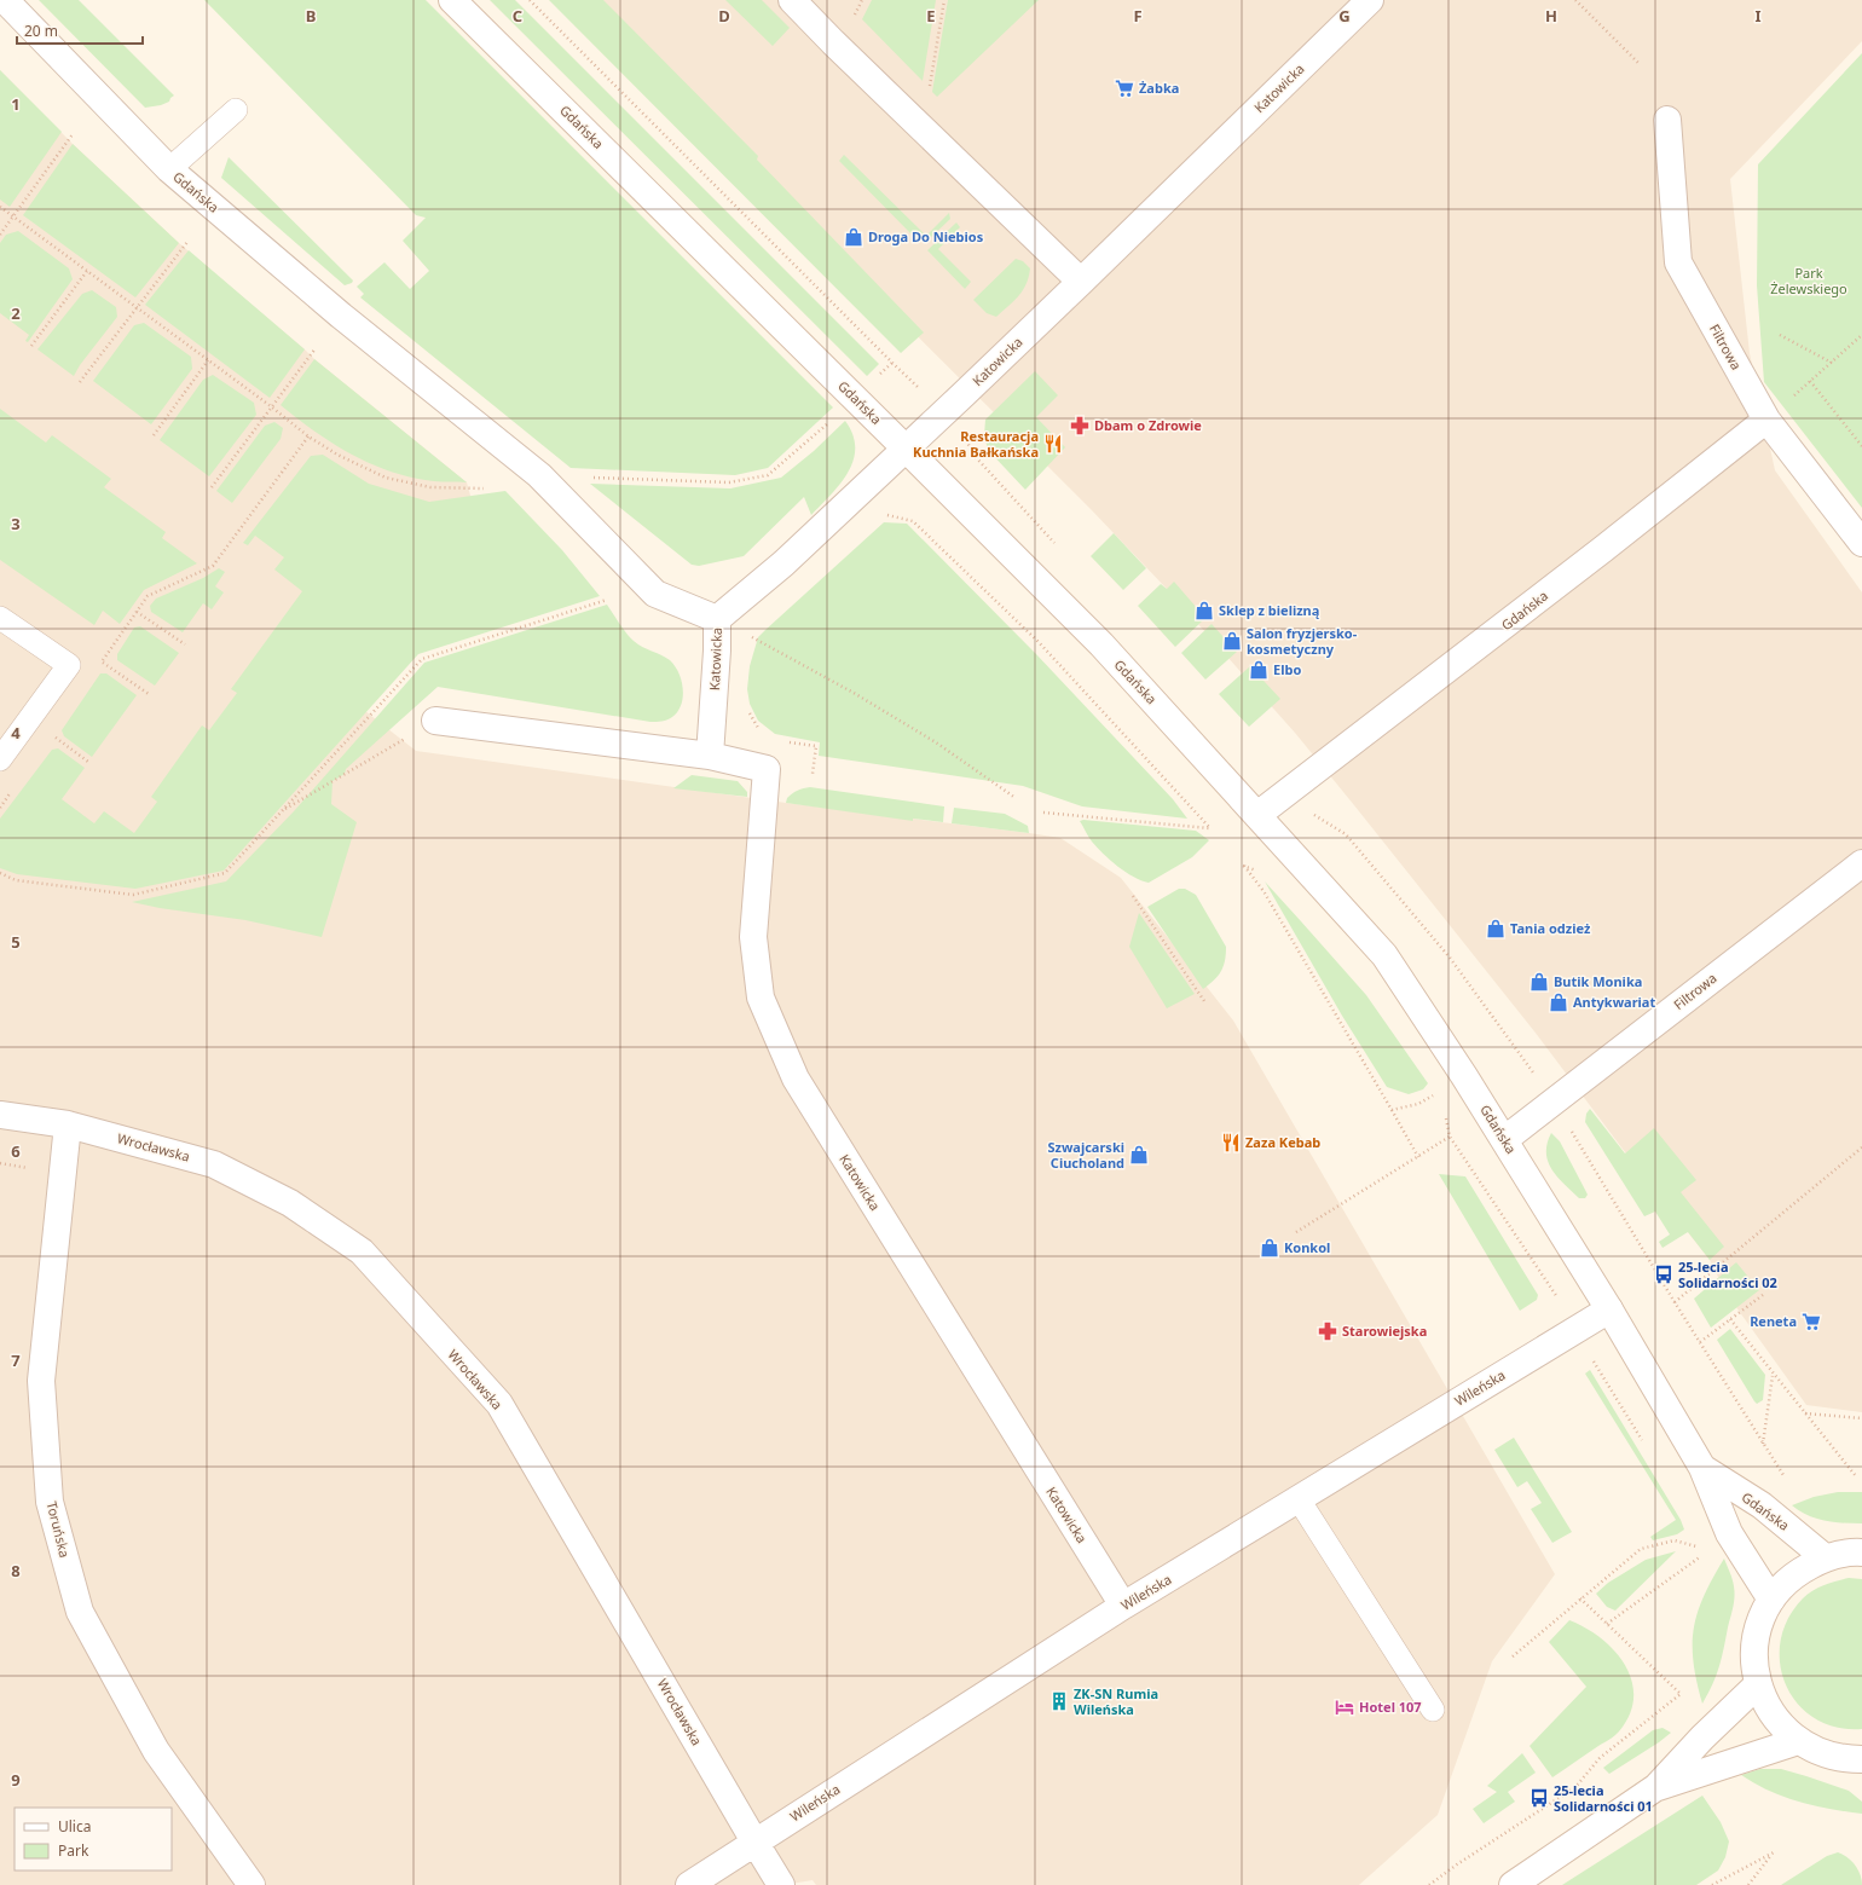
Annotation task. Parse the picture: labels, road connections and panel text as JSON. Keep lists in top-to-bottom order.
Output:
{
  "streets": {
    "street": [
      "Katowicka",
      "Gdańska",
      "Filtrowa",
      "Wrocławska",
      "Wileńska",
      "Toruńska"
    ]
  },
  "crossings": [
    ["Katowicka", "Gdańska"],
    ["Katowicka", "Wileńska"],
    ["Gdańska", "Filtrowa"],
    ["Gdańska", "Wileńska"],
    ["Wrocławska", "Wileńska"],
    ["Wrocławska", "Toruńska"]
  ],
  "parks": ["Park Żelewskiego"],
  "places": {
    "supermarket": ["Żabka", "Reneta"],
    "shop": [
      "Droga Do Niebios",
      "Sklep z bielizną",
      "Salon fryzjersko- kosmetyczny",
      "Elbo",
      "Tania odzież",
      "Butik Monika",
      "Antykwariat",
      "Szwajcarski Ciucholand",
      "Konkol"
    ],
    "pharmacy": ["Dbam o Zdrowie", "Starowiejska"],
    "restaurant": ["Restauracja Kuchnia Bałkańska", "Zaza Kebab"],
    "bus stop": ["25-lecia Solidarności 02", "25-lecia Solidarności 01"],
    "building": ["ZK-SN Rumia Wileńska"],
    "hotel": ["Hotel 107"]
  },
  "legend": ["Ulica", "Park"],
  "scale_bar": "20 m",
  "grid": {
    "columns": [
      "B",
      "C",
      "D",
      "E",
      "F",
      "G",
      "H",
      "I"
    ],
    "rows": [
      "1",
      "2",
      "3",
      "4",
      "5",
      "6",
      "7",
      "8",
      "9"
    ]
  }
}
